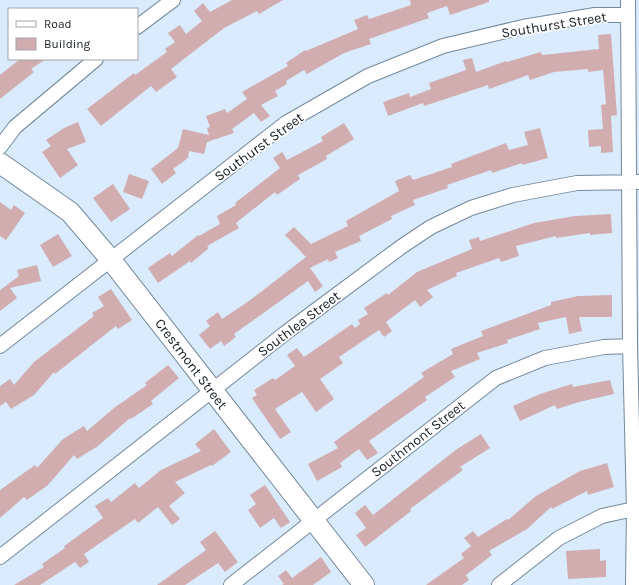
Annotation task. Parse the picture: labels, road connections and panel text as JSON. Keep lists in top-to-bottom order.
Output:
{
  "streets": {
    "street": [
      "Southurst Street",
      "Southlea Street",
      "Crestmont Street",
      "Southmont Street"
    ]
  },
  "crossings": [
    ["Southurst Street", "Crestmont Street"],
    ["Southlea Street", "Crestmont Street"],
    ["Crestmont Street", "Southmont Street"]
  ],
  "legend": ["Road", "Building"]
}
